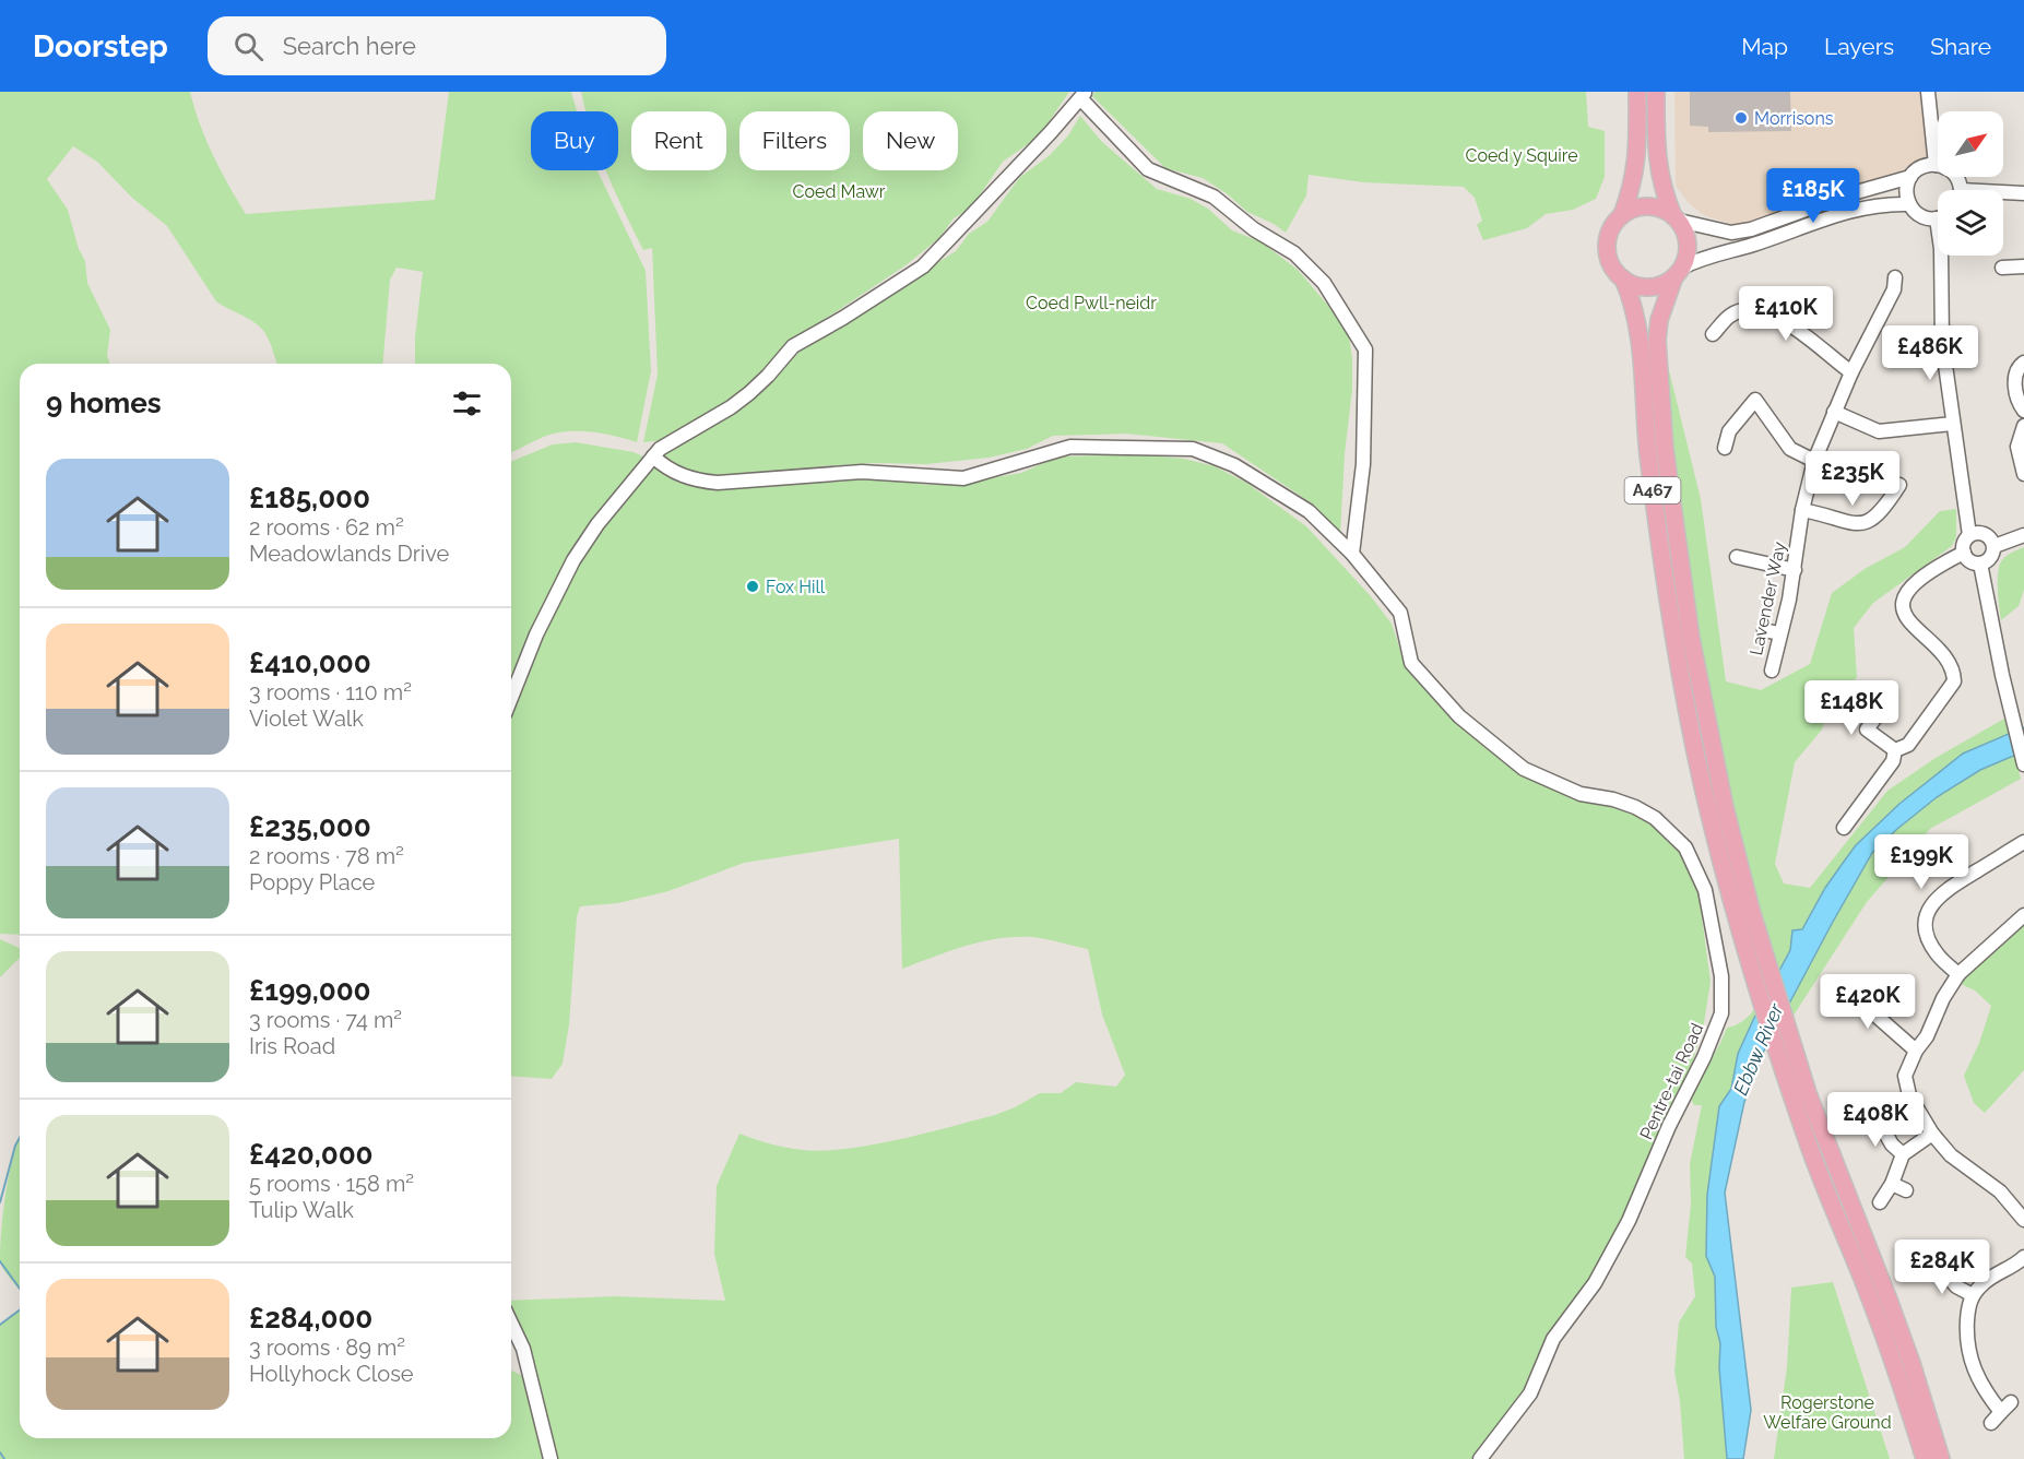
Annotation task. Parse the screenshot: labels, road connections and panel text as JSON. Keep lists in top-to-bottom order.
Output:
{
  "streets": {
    "main road": ["A467"],
    "street": ["Lavender Way", "Pentre-tai Road"]
  },
  "water": ["Ebbw River"],
  "parks": [
    "Coed y Squire",
    "Coed Mawr",
    "Coed Pwll-neidr",
    "Rogerstone Welfare Ground"
  ],
  "places": ["Morrisons", "Fox Hill"],
  "north": "top right",
  "page": {
    "header": "Doorstep",
    "search": "Search here",
    "nav": ["Map", "Layers", "Share"],
    "chip": [
      "Buy",
      "Rent",
      "Filters",
      "New"
    ],
    "price": [
      "£185K",
      "£410K",
      "£486K",
      "£235K",
      "£148K",
      "£199K",
      "£420K",
      "£408K",
      "£284K"
    ],
    "heading": "9 homes",
    "list": [
      {
        "name": "£185,000",
        "note": "2 rooms · 62 m² · Meadowlands Drive"
      },
      {
        "name": "£410,000",
        "note": "3 rooms · 110 m² · Violet Walk"
      },
      {
        "name": "£235,000",
        "note": "2 rooms · 78 m² · Poppy Place"
      },
      {
        "name": "£199,000",
        "note": "3 rooms · 74 m² · Iris Road"
      },
      {
        "name": "£420,000",
        "note": "5 rooms · 158 m² · Tulip Walk"
      },
      {
        "name": "£284,000",
        "note": "3 rooms · 89 m² · Hollyhock Close"
      }
    ]
  }
}
